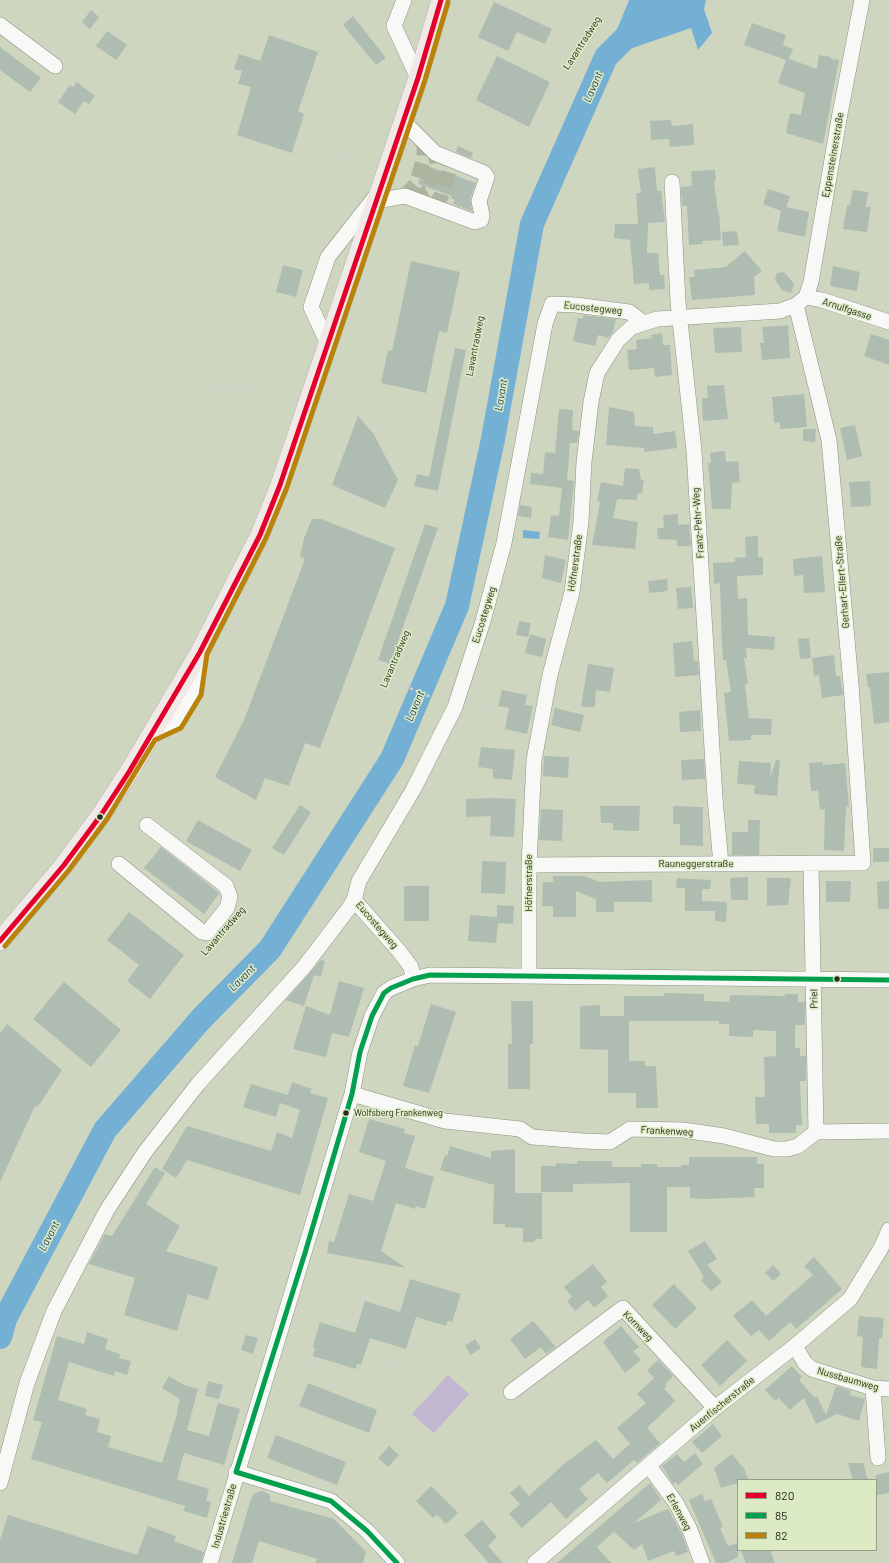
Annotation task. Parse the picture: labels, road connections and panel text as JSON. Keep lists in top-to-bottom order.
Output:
{
  "streets": {
    "street": [
      "Eppensteinerstraße",
      "Eucostegweg",
      "Arnulfgasse",
      "Franz-Pehr-Weg",
      "Höfnerstraße",
      "Gerhart-Ellert-Straße",
      "Rauneggerstraße",
      "Priel",
      "Frankenweg",
      "Kornweg",
      "Nussbaumweg",
      "Auenfischerstraße",
      "Erlenweg",
      "Industriestraße"
    ],
    "path": ["Lavantradweg"]
  },
  "crossings": [
    ["Eppensteinerstraße", "Arnulfgasse"],
    ["Eppensteinerstraße", "Höfnerstraße"],
    ["Eppensteinerstraße", "Gerhart-Ellert-Straße"],
    ["Eucostegweg", "Höfnerstraße"],
    ["Eucostegweg", "Industriestraße"],
    ["Arnulfgasse", "Höfnerstraße"],
    ["Arnulfgasse", "Gerhart-Ellert-Straße"],
    ["Franz-Pehr-Weg", "Höfnerstraße"],
    ["Franz-Pehr-Weg", "Rauneggerstraße"],
    ["Höfnerstraße", "Gerhart-Ellert-Straße"],
    ["Höfnerstraße", "Rauneggerstraße"],
    ["Höfnerstraße", "Industriestraße"],
    ["Gerhart-Ellert-Straße", "Rauneggerstraße"],
    ["Rauneggerstraße", "Priel"],
    ["Priel", "Frankenweg"],
    ["Priel", "Industriestraße"],
    ["Frankenweg", "Industriestraße"],
    ["Kornweg", "Auenfischerstraße"],
    ["Nussbaumweg", "Auenfischerstraße"],
    ["Auenfischerstraße", "Erlenweg"]
  ],
  "water": ["Lavant"],
  "places": ["Wolfsberg Frankenweg"],
  "lines": ["transit line 820", "transit line 82", "transit line 85"],
  "legend": ["820", "85", "82"]
}
